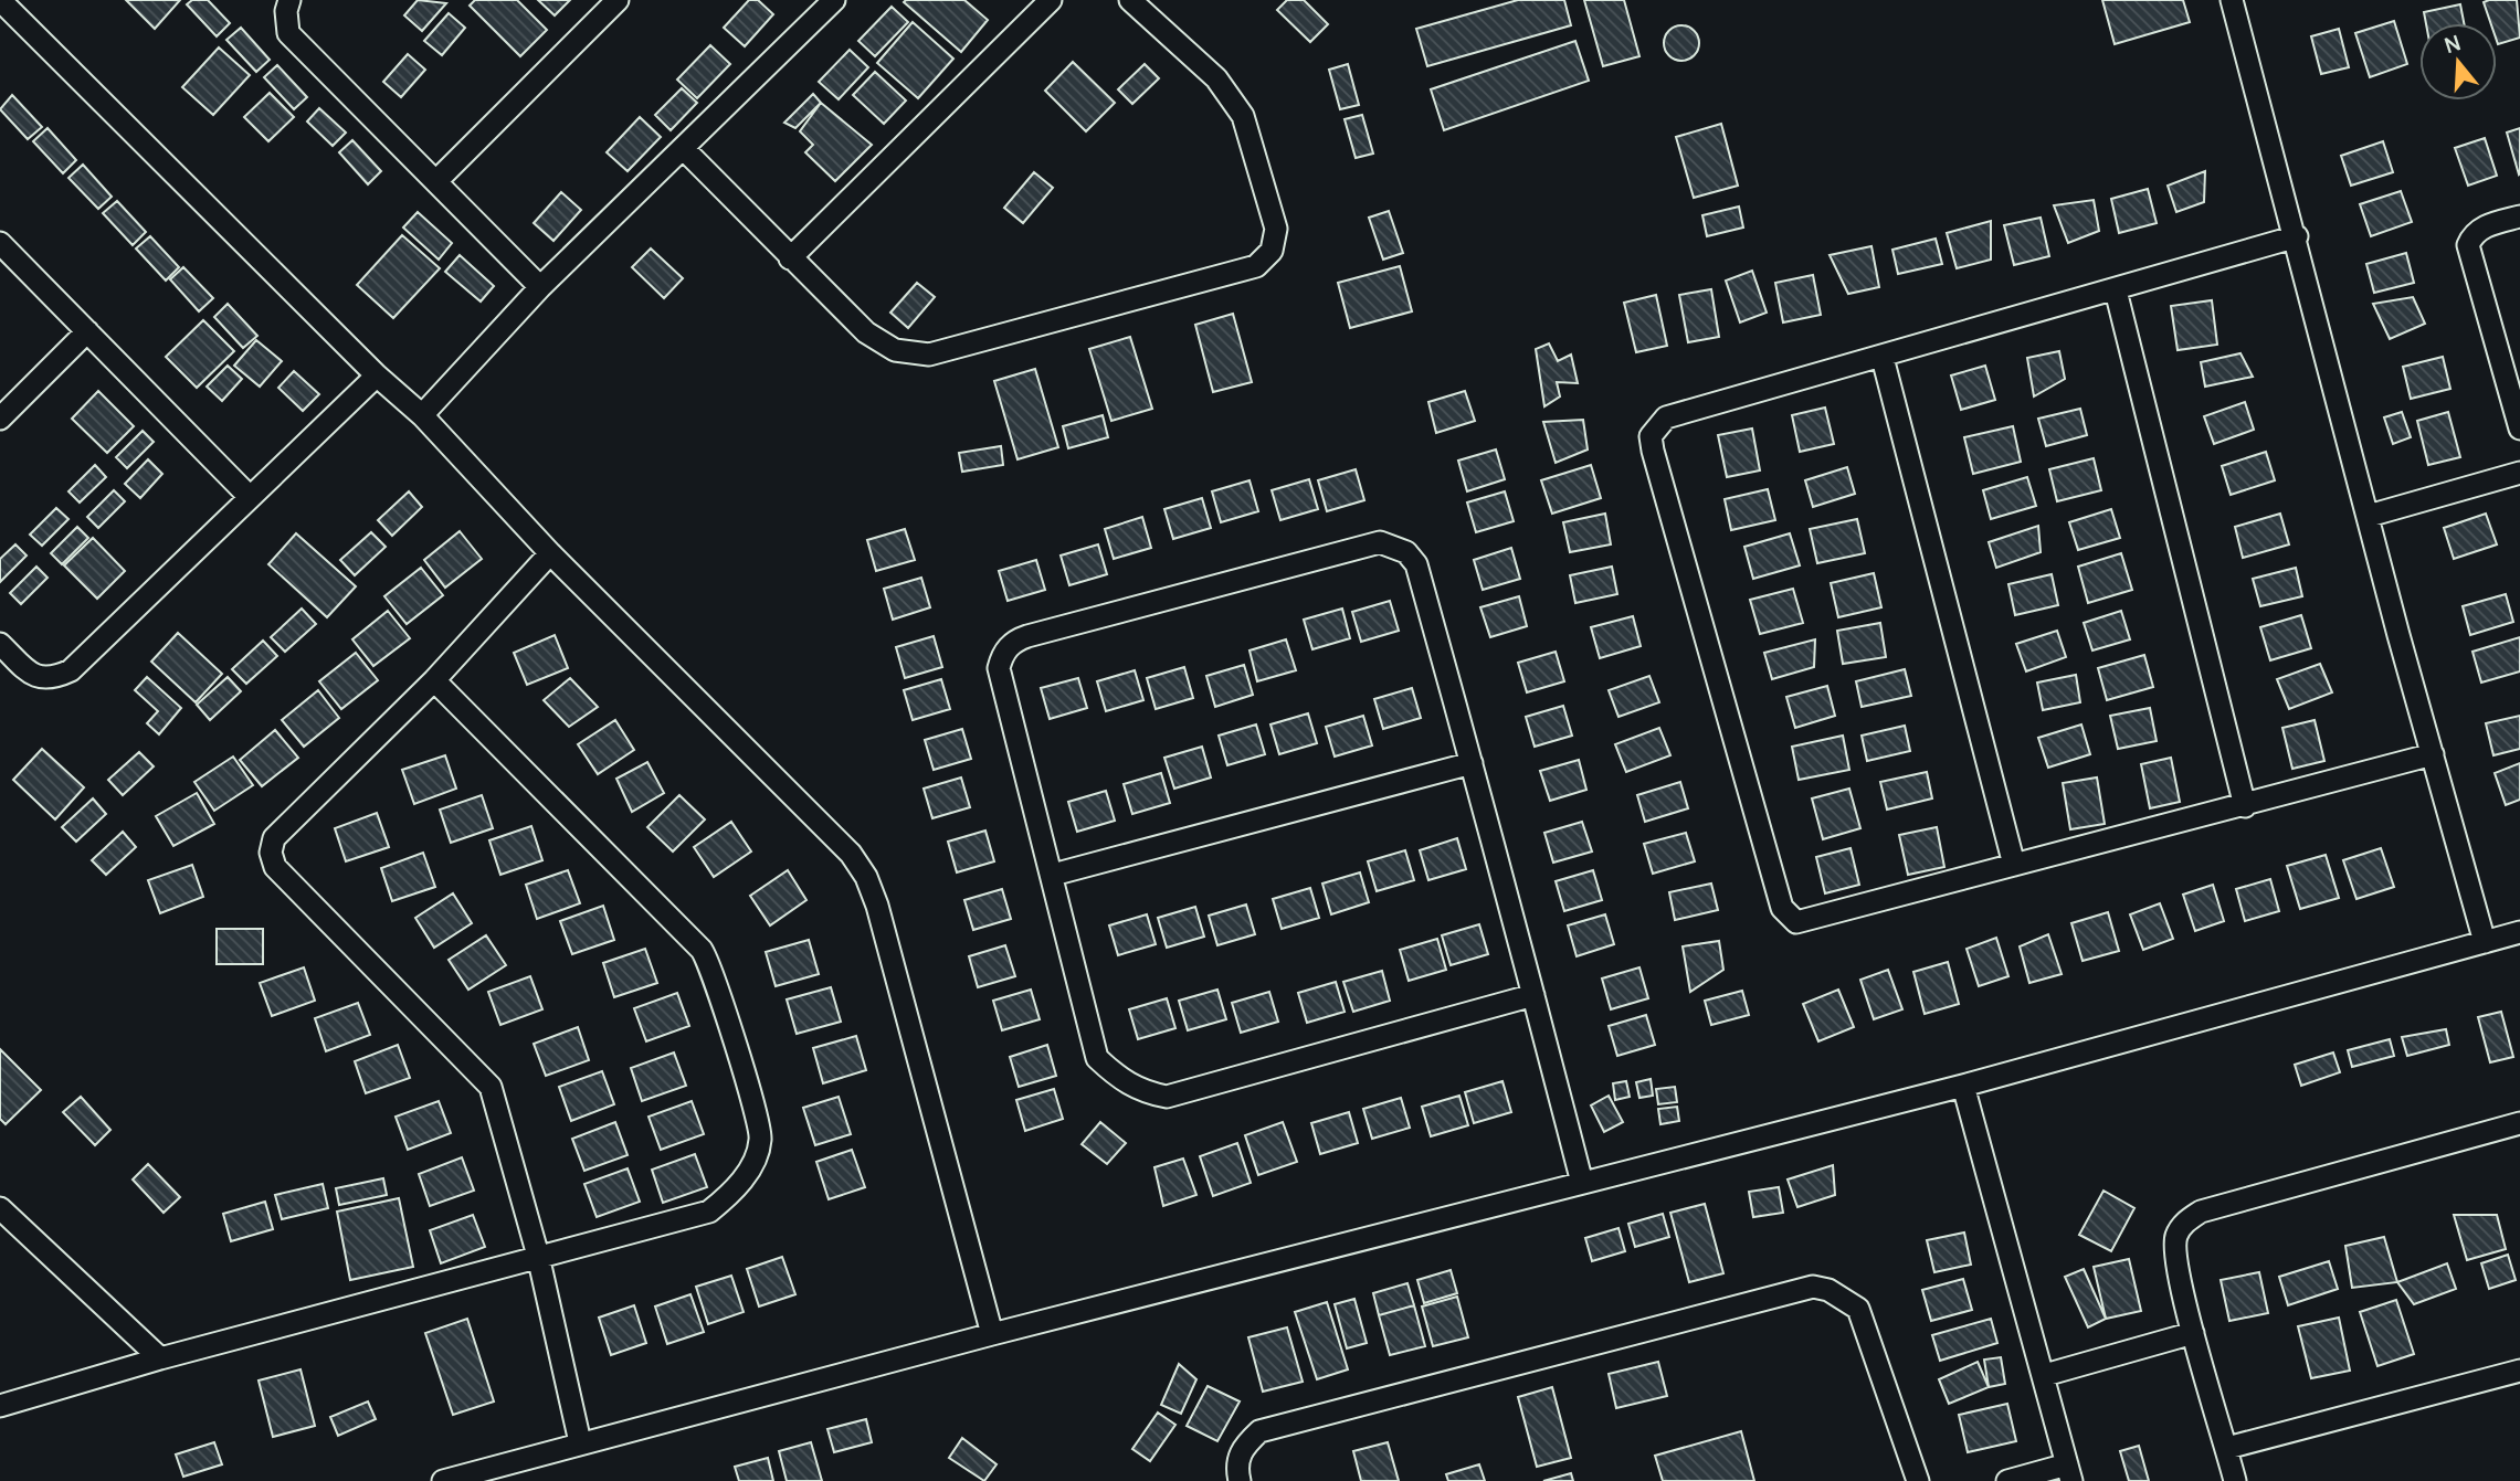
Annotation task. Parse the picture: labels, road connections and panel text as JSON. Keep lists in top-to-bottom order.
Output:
{
  "north": "top"
}
